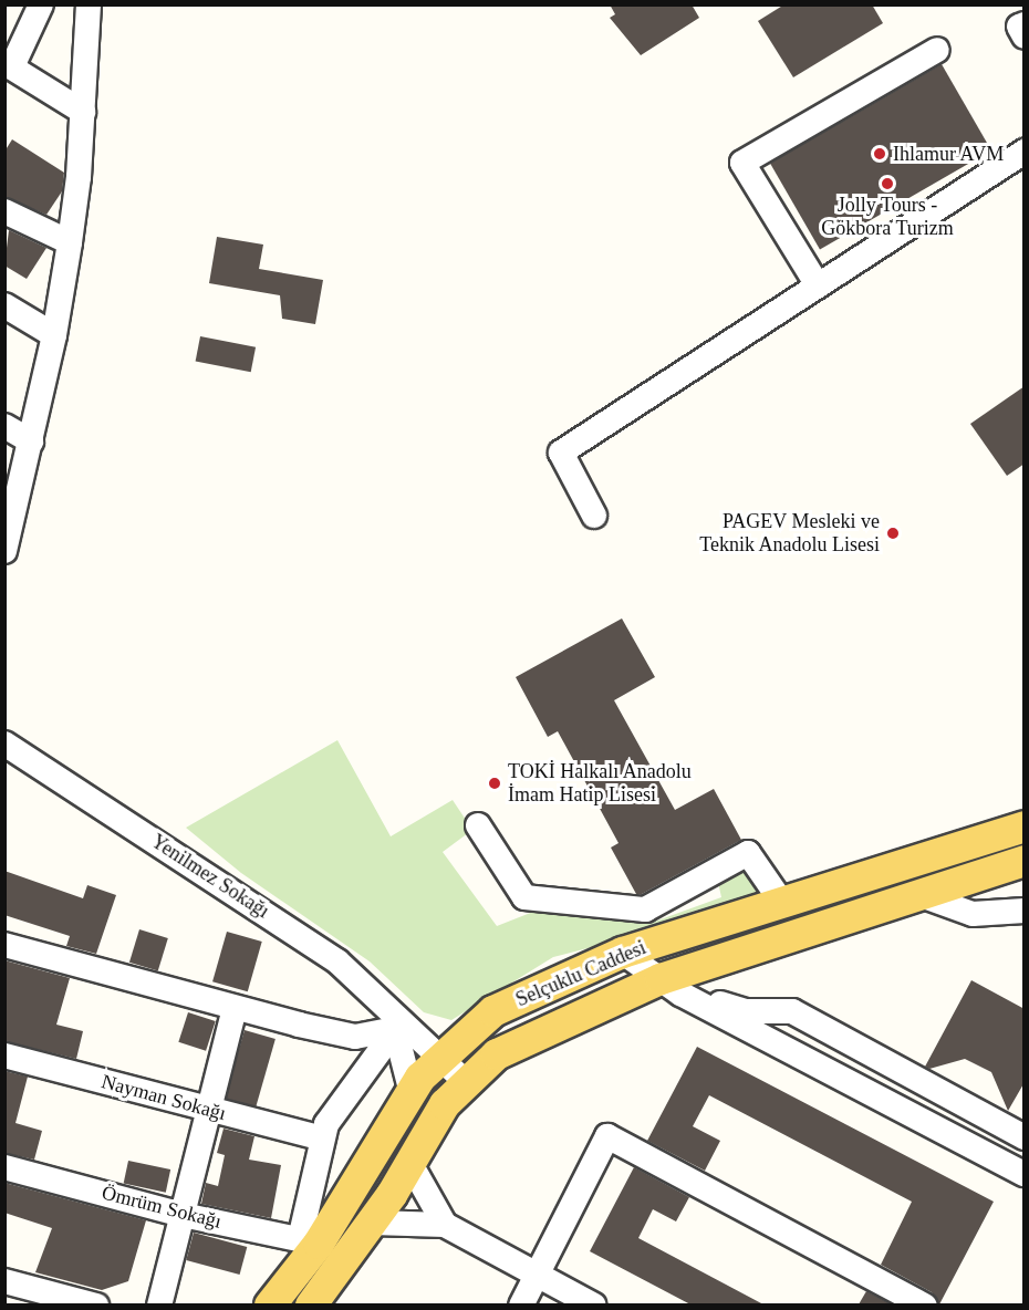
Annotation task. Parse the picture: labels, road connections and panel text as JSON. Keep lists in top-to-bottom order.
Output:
{
  "streets": {
    "main road": ["Selçuklu Caddesi"],
    "street": ["Yenilmez Sokağı", "Nayman Sokağı", "Ömrüm Sokağı"]
  },
  "crossings": [
    ["Yenilmez Sokağı", "Selçuklu Caddesi"],
    ["Selçuklu Caddesi", "Ömrüm Sokağı"]
  ],
  "places": [
    "Ihlamur AVM",
    "Jolly Tours - Gökbora Turizm",
    "PAGEV Mesleki ve Teknik Anadolu Lisesi",
    "TOKİ Halkalı Anadolu İmam Hatip Lisesi"
  ]
}
